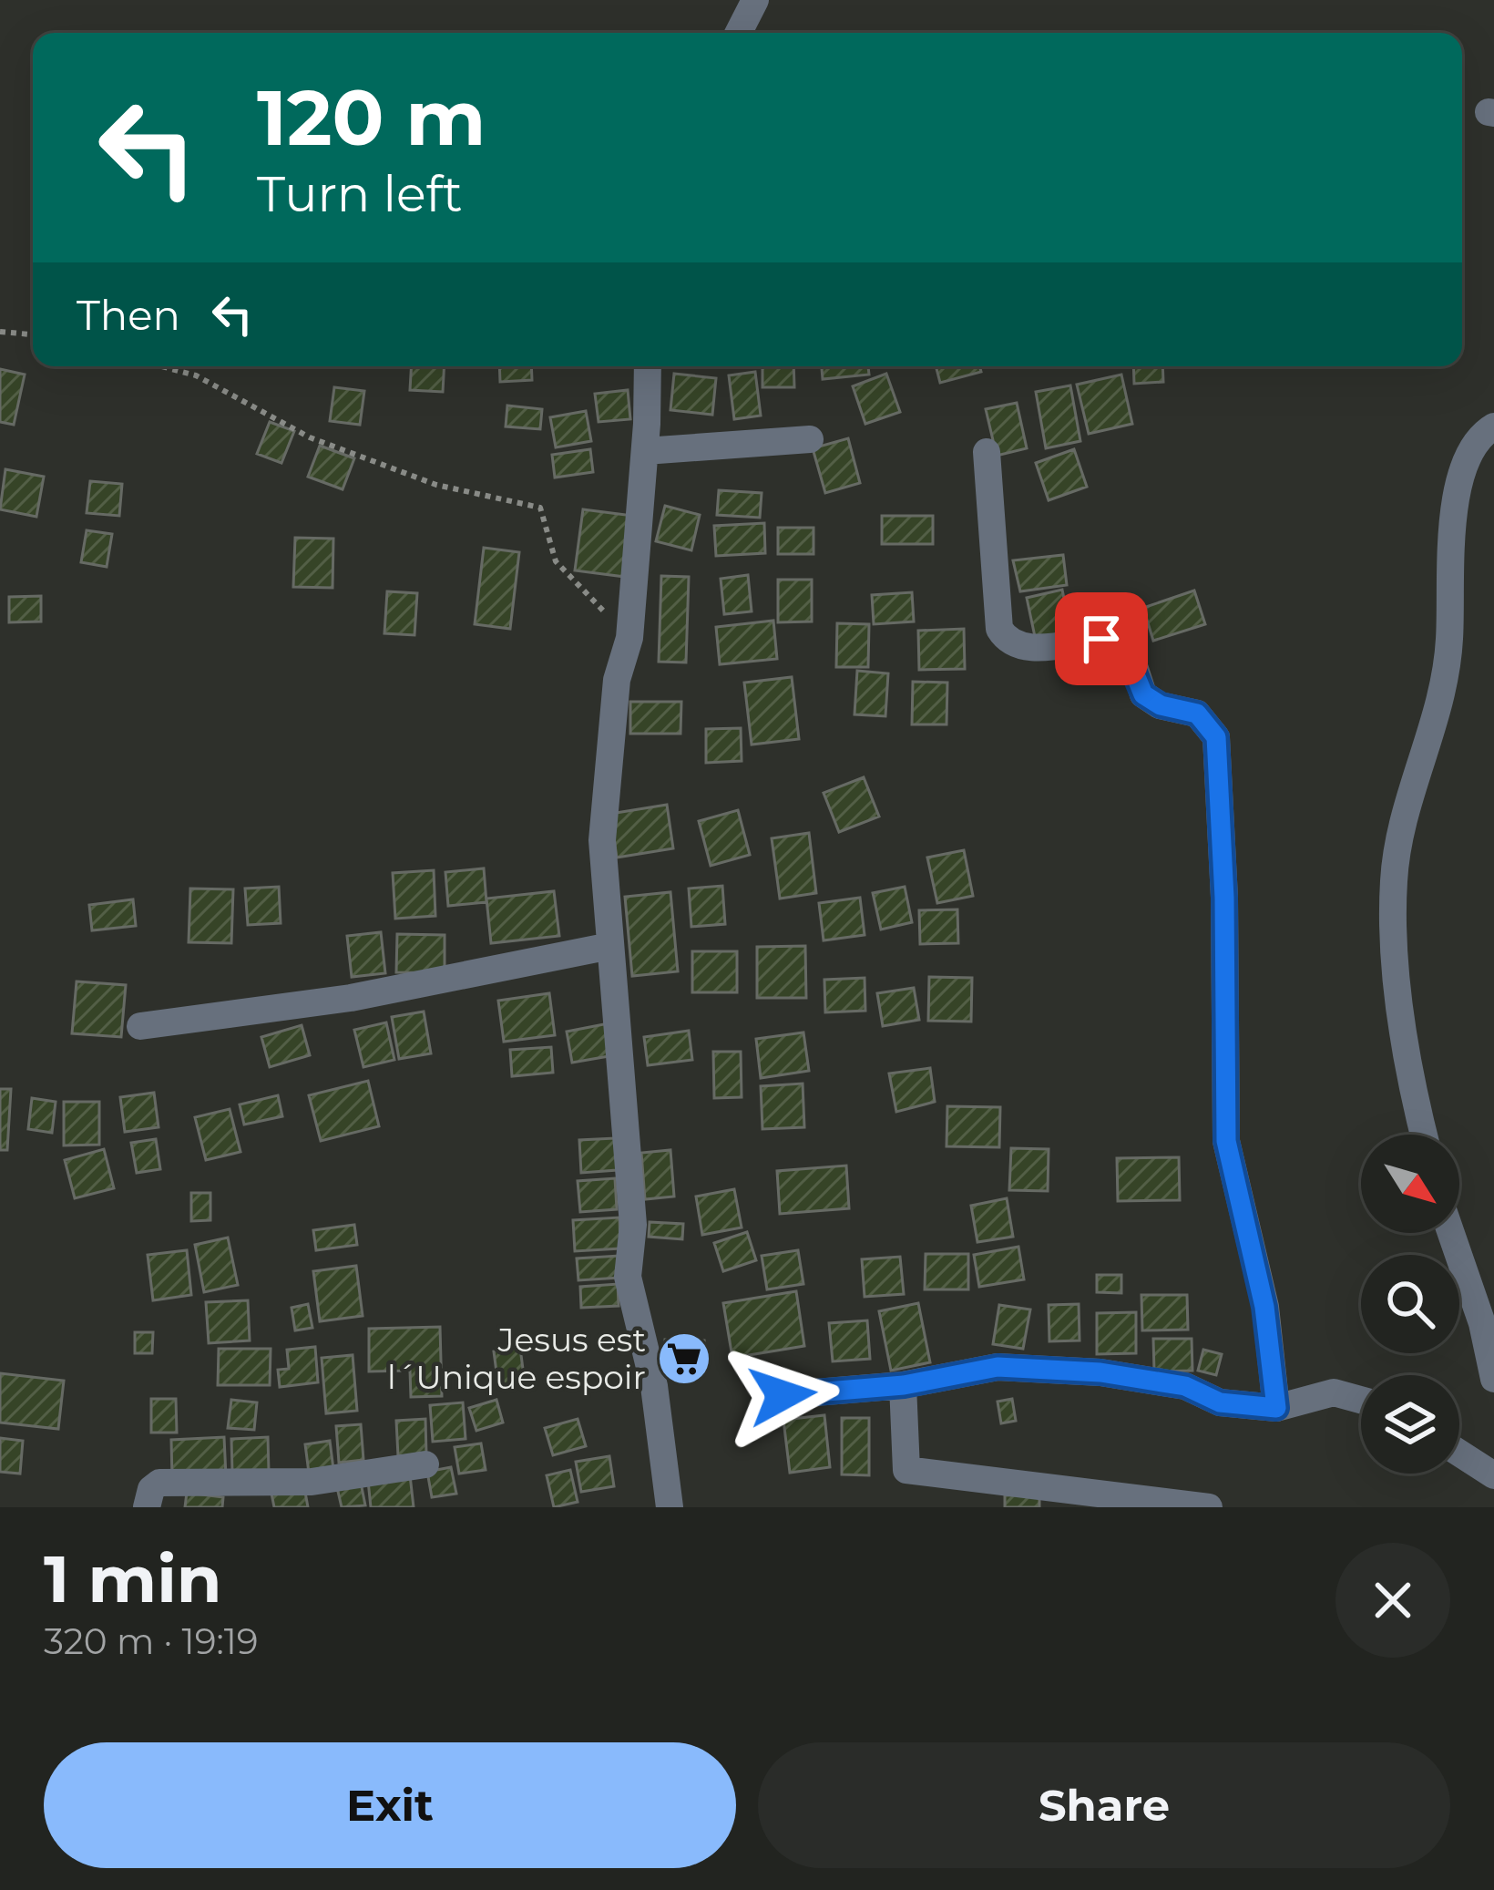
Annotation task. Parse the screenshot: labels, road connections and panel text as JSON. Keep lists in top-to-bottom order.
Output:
{
  "places": {
    "supermarket": ["Jesus est l´Unique espoir"]
  },
  "north": "bottom right",
  "page": {
    "turn": ["120 m", "Turn left"],
    "then": "Then",
    "heading": ["1 min", "320 m · 19:19"],
    "buttons": ["Exit", "Share"]
  }
}
